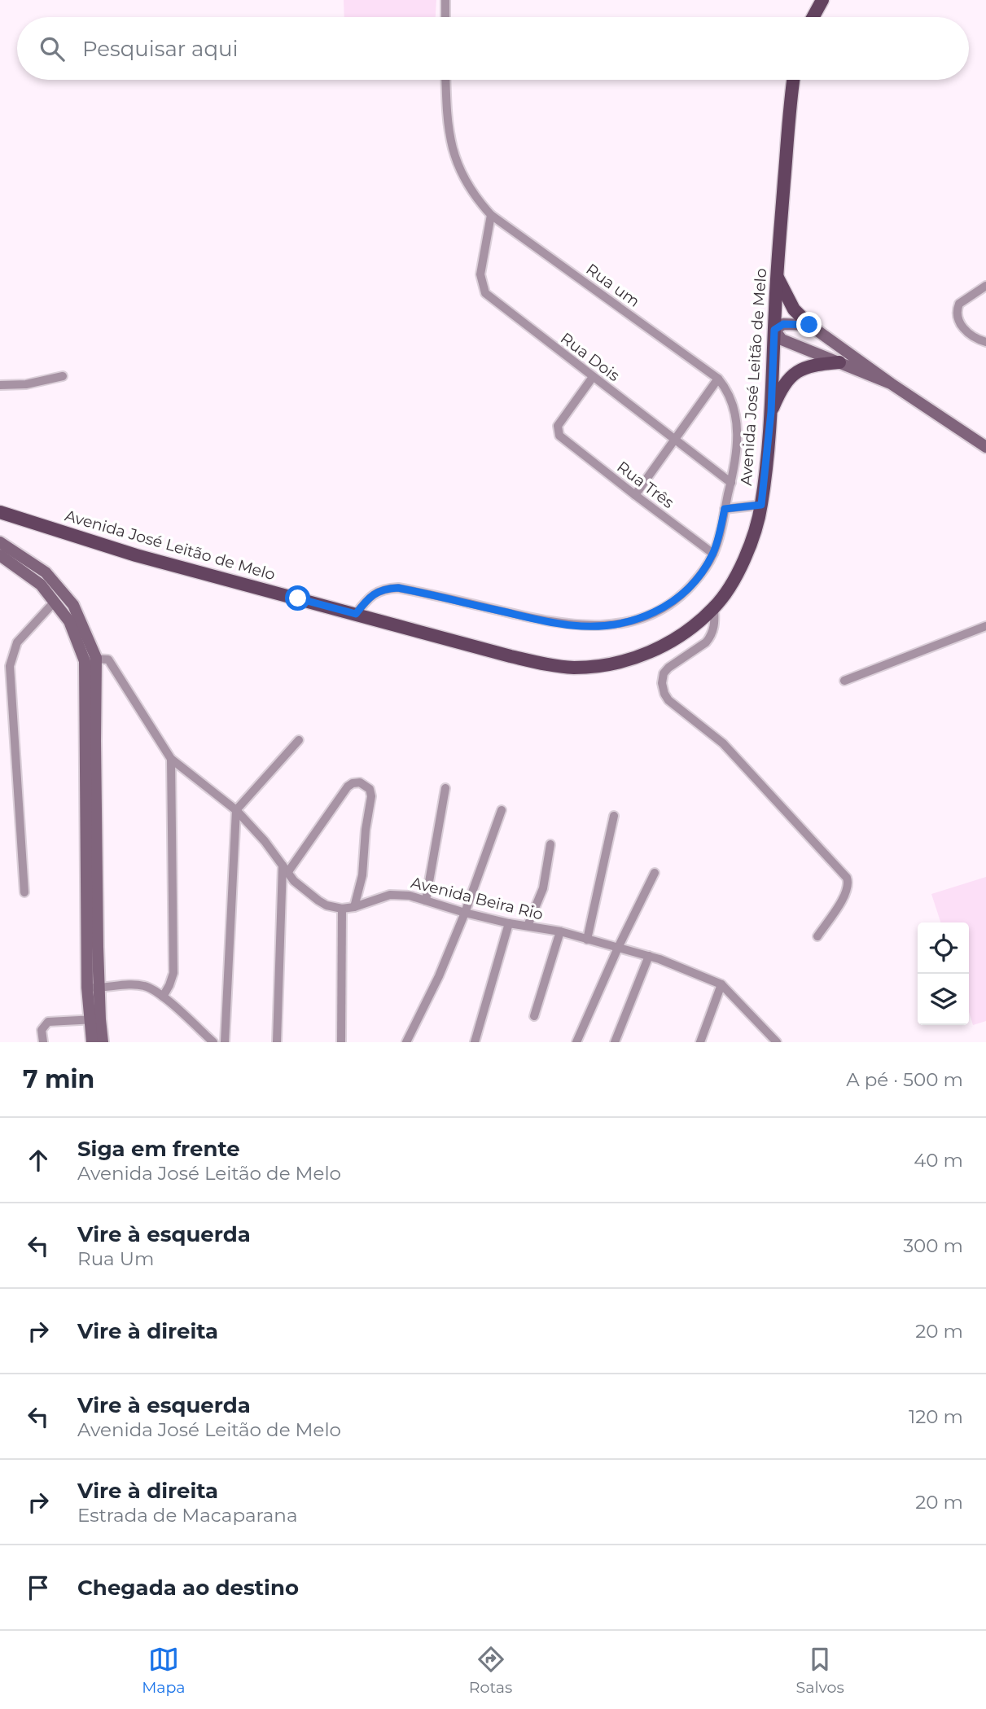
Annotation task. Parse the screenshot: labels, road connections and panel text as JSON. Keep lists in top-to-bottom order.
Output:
{
  "streets": {
    "main road": ["Avenida José Leitão de Melo"],
    "street": [
      "Rua um",
      "Rua Dois",
      "Rua Três",
      "Avenida Beira Rio"
    ]
  },
  "crossings": [
    ["Rua um", "Rua Dois"],
    ["Rua Dois", "Rua Três"]
  ],
  "page": {
    "search": "Pesquisar aqui",
    "heading": ["7 min", "A pé · 500 m"],
    "list": [
      ["Siga em frente", "Avenida José Leitão de Melo", "40 m"],
      ["Vire à esquerda", "Rua Um", "300 m"],
      ["Vire à direita", "20 m"],
      ["Vire à esquerda", "Avenida José Leitão de Melo", "120 m"],
      ["Vire à direita", "Estrada de Macaparana", "20 m"],
      "Chegada ao destino"
    ],
    "nav": ["Mapa", "Rotas", "Salvos"]
  }
}
